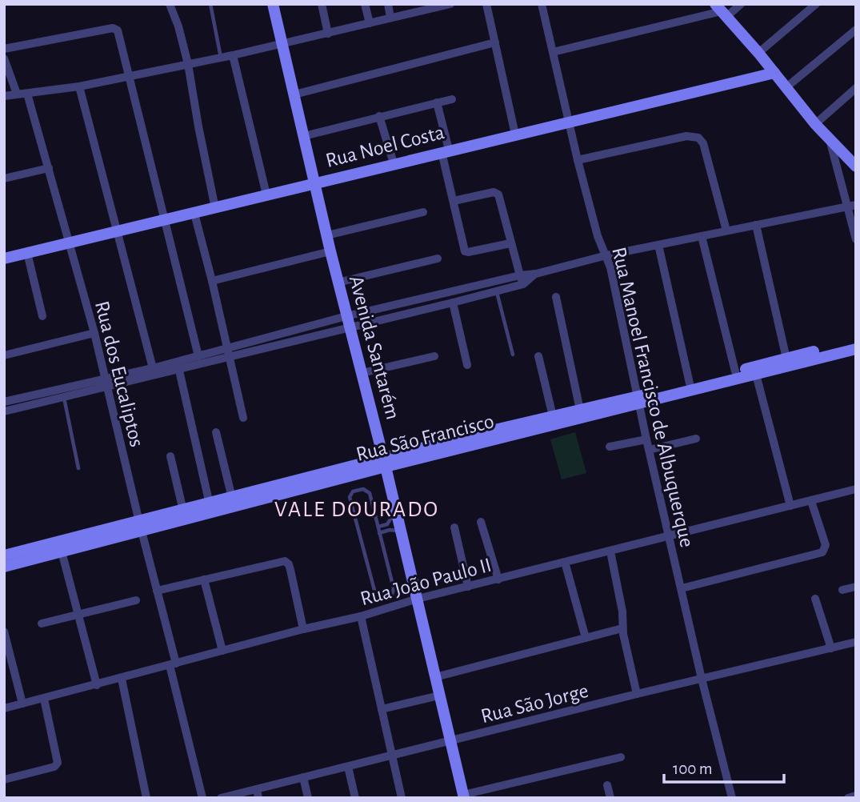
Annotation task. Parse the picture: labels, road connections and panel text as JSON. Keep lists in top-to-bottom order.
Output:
{
  "streets": {
    "street": [
      "Rua Noel Costa",
      "Avenida Santarém",
      "Rua dos Eucaliptos",
      "Rua Manoel Francisco de Albuquerque",
      "Rua São Francisco",
      "Rua João Paulo II",
      "Rua São Jorge"
    ]
  },
  "crossings": [
    ["Rua Noel Costa", "Avenida Santarém"],
    ["Rua Noel Costa", "Rua dos Eucaliptos"],
    ["Rua Noel Costa", "Rua Manoel Francisco de Albuquerque"],
    ["Avenida Santarém", "Rua São Francisco"],
    ["Avenida Santarém", "Rua João Paulo II"],
    ["Avenida Santarém", "Rua São Jorge"],
    ["Rua dos Eucaliptos", "Rua São Francisco"],
    ["Rua dos Eucaliptos", "Rua João Paulo II"],
    ["Rua Manoel Francisco de Albuquerque", "Rua São Francisco"],
    ["Rua Manoel Francisco de Albuquerque", "Rua João Paulo II"],
    ["Rua Manoel Francisco de Albuquerque", "Rua São Jorge"]
  ],
  "districts": ["VALE DOURADO"],
  "scale_bar": "100 m"
}
